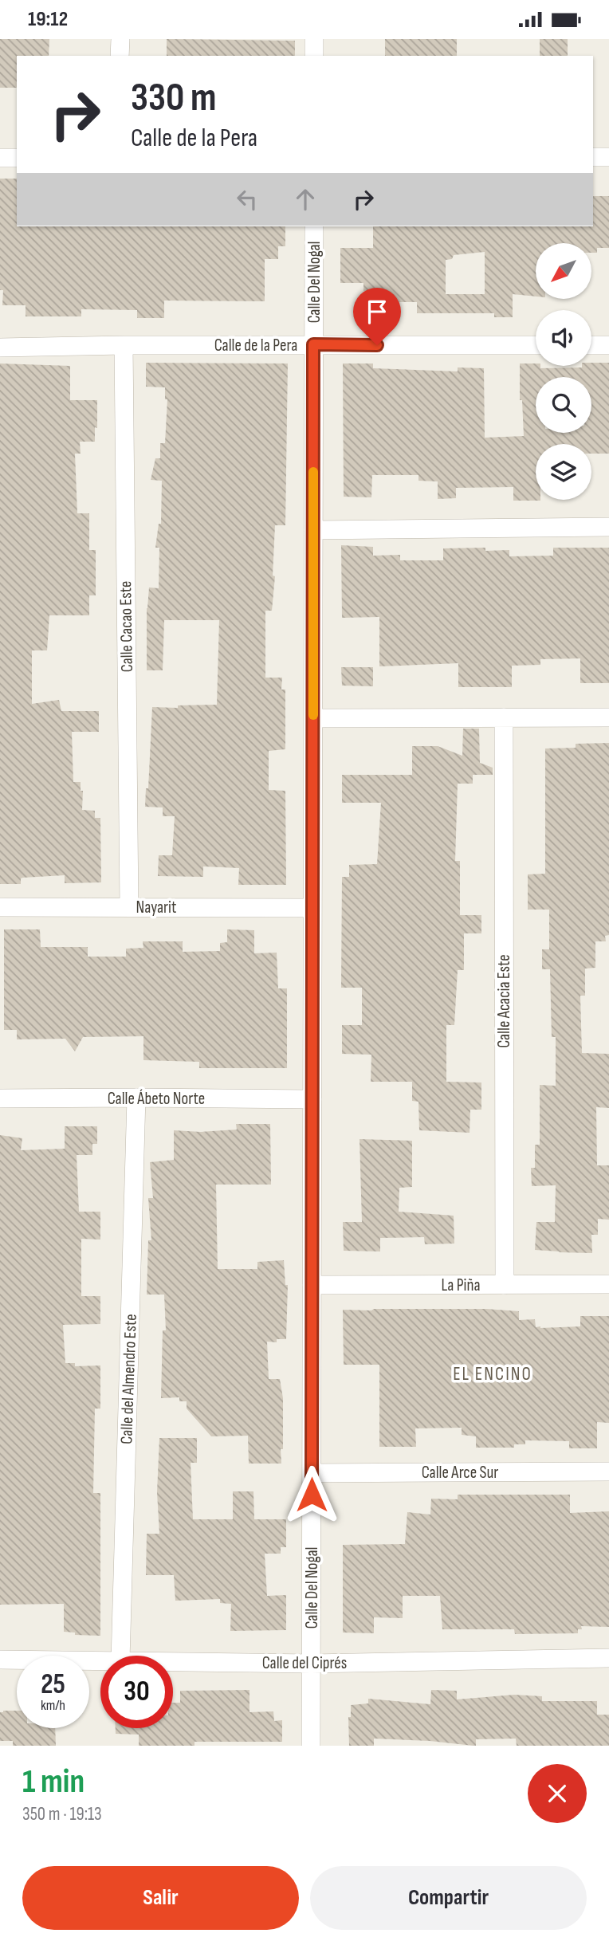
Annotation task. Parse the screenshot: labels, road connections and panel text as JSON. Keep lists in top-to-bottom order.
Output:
{
  "streets": {
    "street": [
      "Calle Del Nogal",
      "Calle de la Pera",
      "Calle Cacao Este",
      "Nayarit",
      "Calle Acacia Este",
      "Calle Ábeto Norte",
      "La Piña",
      "Calle del Almendro Este",
      "Calle Arce Sur",
      "Calle del Ciprés"
    ]
  },
  "crossings": [
    ["Calle Del Nogal", "Calle de la Pera"],
    ["Calle Del Nogal", "Nayarit"],
    ["Calle Del Nogal", "Calle Ábeto Norte"],
    ["Calle Del Nogal", "La Piña"],
    ["Calle Del Nogal", "Calle Arce Sur"],
    ["Calle Del Nogal", "Calle del Ciprés"],
    ["Calle de la Pera", "Calle Cacao Este"],
    ["Calle Cacao Este", "Nayarit"],
    ["Calle Acacia Este", "La Piña"],
    ["Calle Ábeto Norte", "Calle del Almendro Este"]
  ],
  "districts": ["EL ENCINO"],
  "north": "bottom left",
  "page": {
    "status": "19:12",
    "turn": ["330 m", "Calle de la Pera"],
    "speed": "25 km/h",
    "limit": "30",
    "heading": ["1 min", "350 m · 19:13"],
    "buttons": ["Salir", "Compartir"]
  }
}
